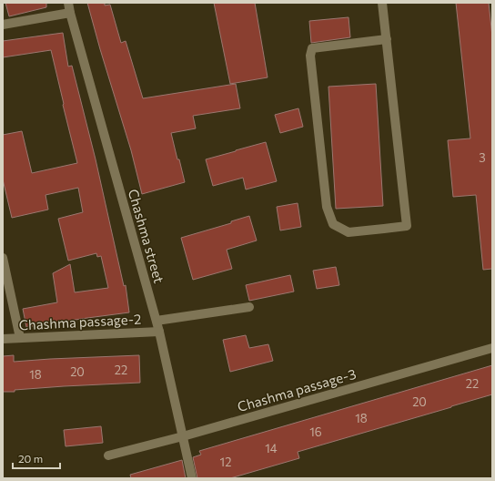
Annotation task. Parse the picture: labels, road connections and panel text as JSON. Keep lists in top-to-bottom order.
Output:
{
  "streets": {
    "street": ["Chashma street", "Chashma passage-2", "Chashma passage-3"]
  },
  "crossings": [
    ["Chashma street", "Chashma passage-2"],
    ["Chashma street", "Chashma passage-3"]
  ],
  "house_numbers": [
    "3",
    "22",
    "20",
    "18",
    "22",
    "20",
    "18",
    "16",
    "14",
    "12"
  ],
  "scale_bar": "20 m"
}
